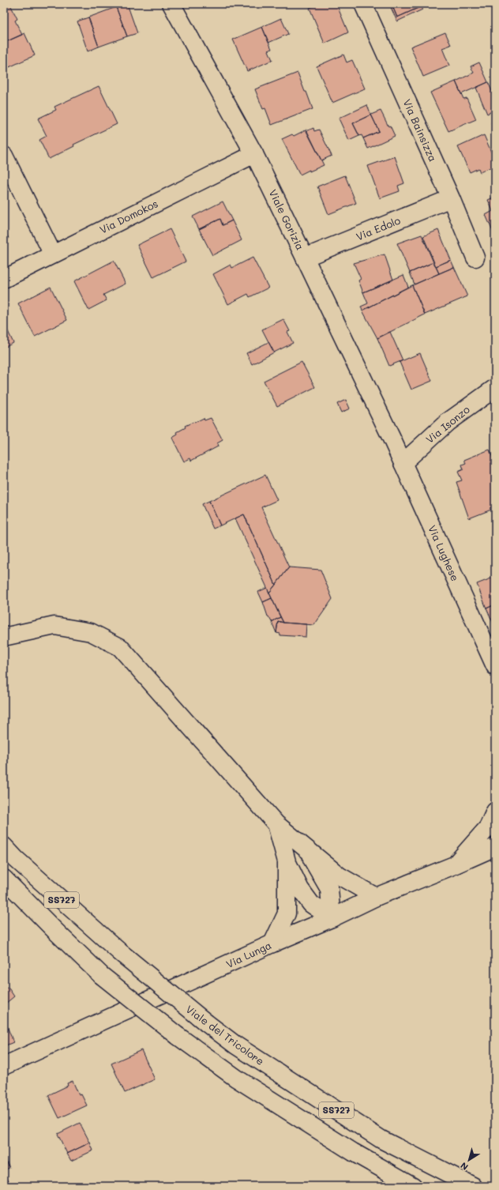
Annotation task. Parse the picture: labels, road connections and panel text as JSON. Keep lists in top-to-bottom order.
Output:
{
  "streets": {
    "main road": [
      "Via Bainsizza",
      "Via Domokos",
      "Viale Gorizia",
      "Via Edolo",
      "Via Isonzo",
      "Via Lughese",
      "SS727",
      "Via Lunga",
      "Viale del Tricolore"
    ]
  },
  "crossings": [
    ["Via Bainsizza", "Via Edolo"],
    ["Via Domokos", "Viale Gorizia"],
    ["Viale Gorizia", "Via Edolo"],
    ["Viale Gorizia", "Via Lughese"],
    ["Via Isonzo", "Via Lughese"]
  ],
  "north": "bottom left"
}
